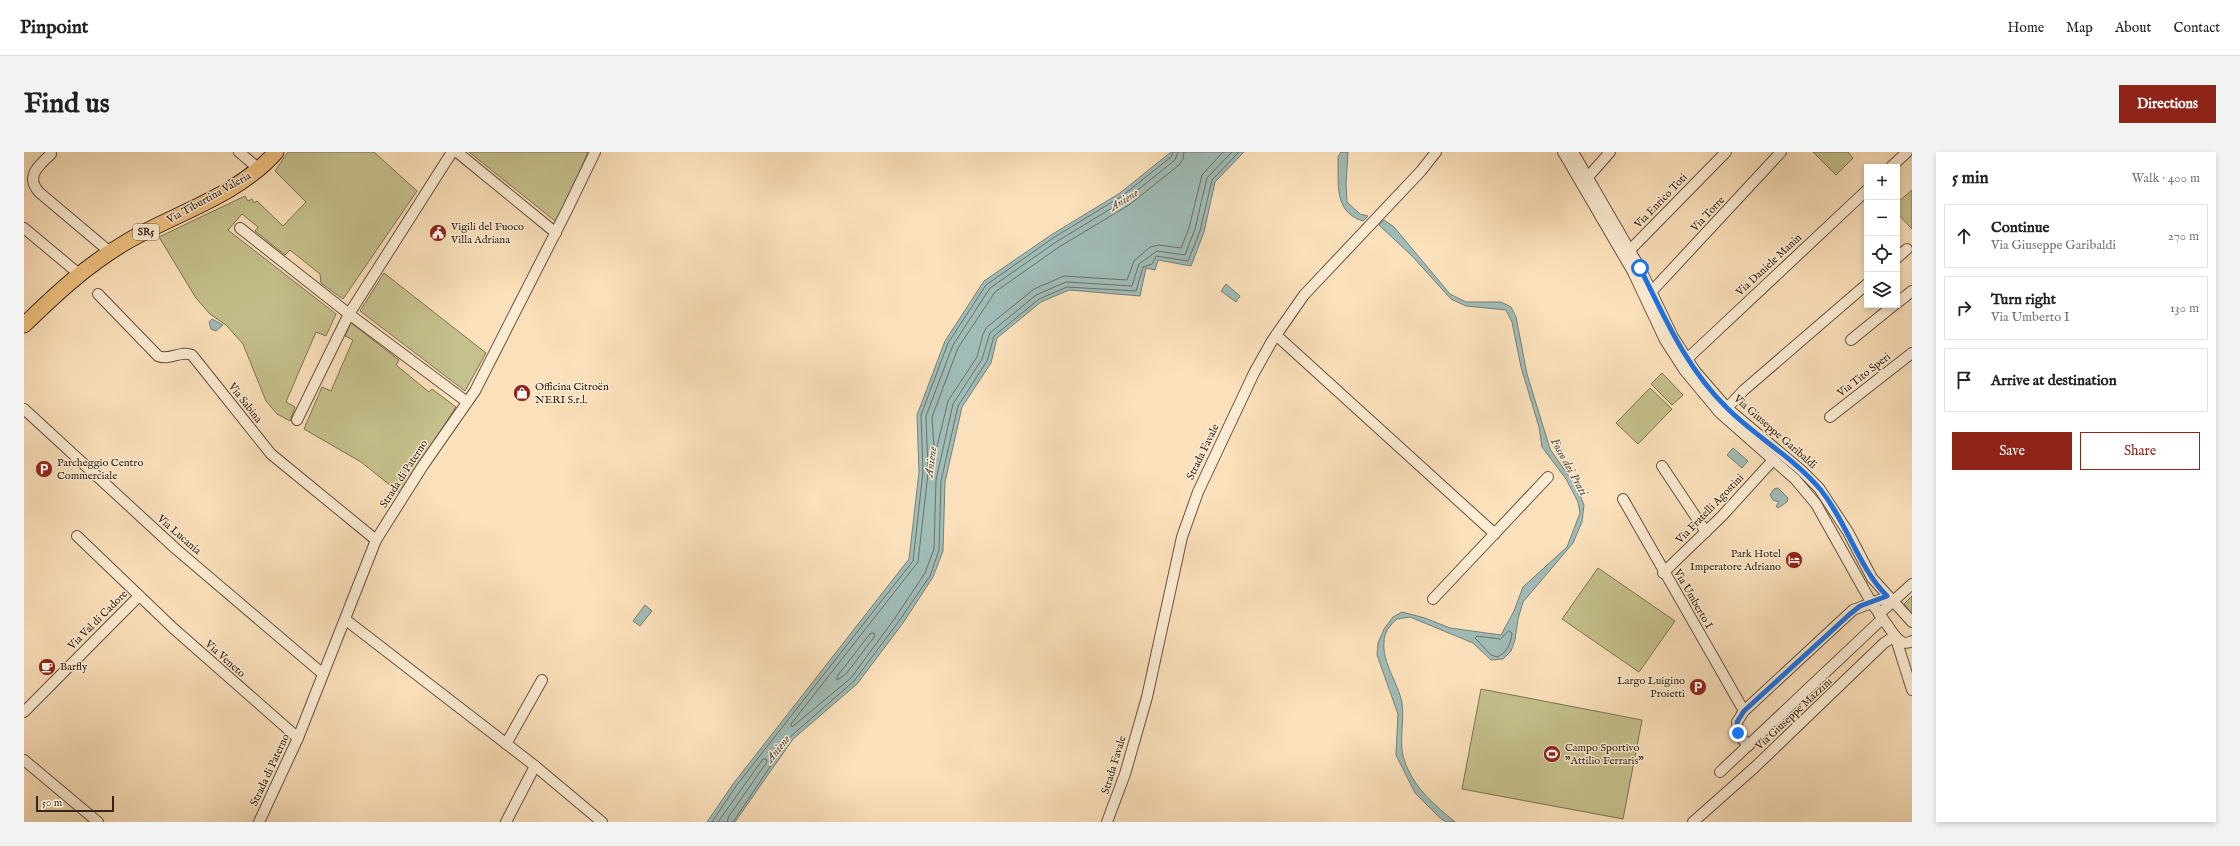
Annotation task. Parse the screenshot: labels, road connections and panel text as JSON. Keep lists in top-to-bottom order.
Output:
{
  "streets": {
    "main road": ["Via Tiburtina Valeria", "SR5"],
    "street": [
      "Via Enrico Toti",
      "Via Torre",
      "Via Daniele Manin",
      "Via Tito Speri",
      "Via Sabina",
      "Via Giuseppe Garibaldi",
      "Strada Favale",
      "Strada di Paterno",
      "Via Fratelli Agostini",
      "Via Lucania",
      "Via Umberto I",
      "Via Val di Cadore",
      "Via Veneto",
      "Via Giuseppe Mazzini"
    ]
  },
  "crossings": [
    ["Via Enrico Toti", "Via Giuseppe Garibaldi"],
    ["Via Torre", "Via Giuseppe Garibaldi"],
    ["Via Daniele Manin", "Via Giuseppe Garibaldi"],
    ["Via Sabina", "Strada di Paterno"],
    ["Via Giuseppe Garibaldi", "Via Fratelli Agostini"],
    ["Via Giuseppe Garibaldi", "Via Giuseppe Mazzini"],
    ["Strada di Paterno", "Via Lucania"],
    ["Strada di Paterno", "Via Veneto"],
    ["Via Fratelli Agostini", "Via Umberto I"],
    ["Via Val di Cadore", "Via Veneto"]
  ],
  "water": ["Aniene", "Fosso dei Prati"],
  "places": {
    "public building": ["Vigili del Fuoco Villa Adriana"],
    "shop": ["Officina Citroën NERI S.r.l."],
    "parking": ["Parcheggio Centro Commerciale", "Largo Luigino Proietti"],
    "hotel": ["Park Hotel Imperatore Adriano"],
    "cafe": ["Barfly"],
    "sports": ["Campo Sportivo \"Attilio Ferraris\""]
  },
  "scale_bar": "50 m",
  "page": {
    "header": "Pinpoint",
    "nav": [
      "Home",
      "Map",
      "About",
      "Contact"
    ],
    "buttons": [
      "Directions",
      ["Save", "Share"]
    ],
    "title": "Find us",
    "heading": ["5 min", "Walk · 400 m"],
    "map_buttons": ["+", "−"],
    "list": [
      ["Continue", "Via Giuseppe Garibaldi", "270 m"],
      ["Turn right", "Via Umberto I", "130 m"],
      "Arrive at destination"
    ],
    "scale": "50 m"
  }
}
